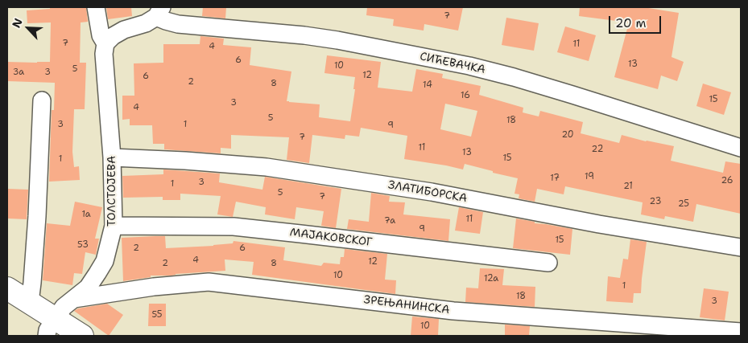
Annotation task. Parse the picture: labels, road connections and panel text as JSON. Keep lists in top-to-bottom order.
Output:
{
  "streets": {
    "street": [
      "СИЋЕВАЧКА",
      "ТОЛСТОЈЕВА",
      "ЗЛАТИБОРСКА",
      "МАЈАКОВСКОГ",
      "ЗРЕЊАНИНСКА"
    ]
  },
  "crossings": [
    ["ТОЛСТОЈЕВА", "ЗЛАТИБОРСКА"],
    ["ТОЛСТОЈЕВА", "МАЈАКОВСКОГ"],
    ["ТОЛСТОЈЕВА", "ЗРЕЊАНИНСКА"]
  ],
  "house_numbers": [
    "7",
    "7",
    "11",
    "4",
    "6",
    "13",
    "10",
    "5",
    "3a",
    "3",
    "12",
    "6",
    "2",
    "8",
    "14",
    "16",
    "15",
    "3",
    "4",
    "5",
    "18",
    "3",
    "1",
    "9",
    "20",
    "7",
    "11",
    "22",
    "13",
    "15",
    "1",
    "19",
    "17",
    "26",
    "3",
    "1",
    "21",
    "5",
    "7",
    "23",
    "25",
    "1a",
    "11",
    "7a",
    "9",
    "15",
    "53",
    "2",
    "6",
    "4",
    "12",
    "2",
    "8",
    "10",
    "12a",
    "1",
    "18",
    "3",
    "55",
    "10"
  ],
  "scale_bar": "20 m",
  "north": "top left"
}
